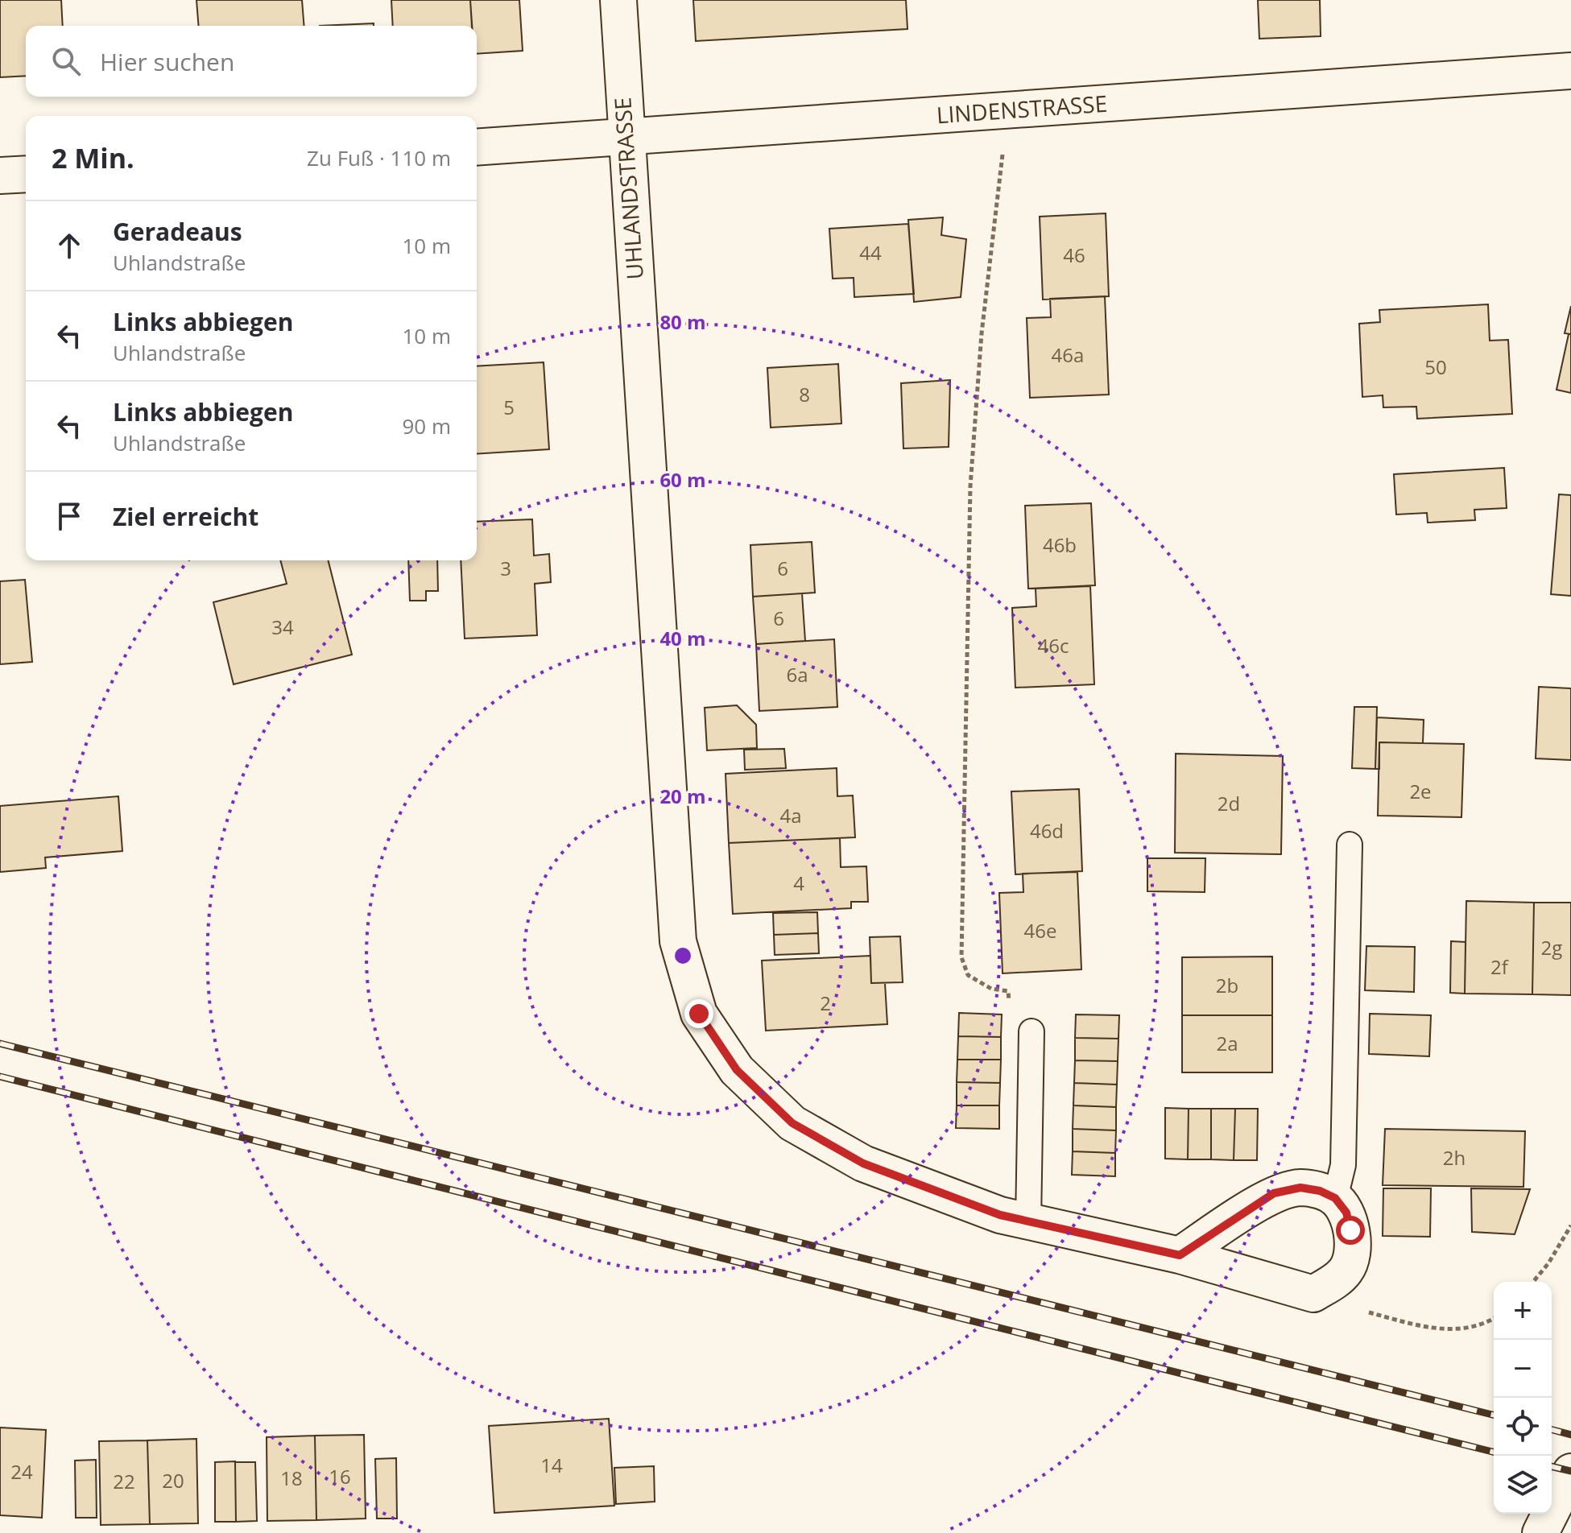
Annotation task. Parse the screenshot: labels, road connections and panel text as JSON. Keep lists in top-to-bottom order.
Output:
{
  "streets": {
    "street": ["LINDENSTRASSE", "UHLANDSTRASSE"]
  },
  "crossings": [
    ["LINDENSTRASSE", "UHLANDSTRASSE"]
  ],
  "house_numbers": [
    "44",
    "46",
    "46a",
    "50",
    "8",
    "5",
    "46b",
    "3",
    "6",
    "6",
    "34",
    "46c",
    "6a",
    "2e",
    "2d",
    "4a",
    "46d",
    "4",
    "46e",
    "2g",
    "2f",
    "2b",
    "2",
    "2a",
    "2h",
    "14",
    "24",
    "16",
    "18",
    "20",
    "22"
  ],
  "page": {
    "search": "Hier suchen",
    "heading": ["2 Min.", "Zu Fuß · 110 m"],
    "list": [
      ["Geradeaus", "Uhlandstraße", "10 m"],
      ["Links abbiegen", "Uhlandstraße", "10 m"],
      ["Links abbiegen", "Uhlandstraße", "90 m"],
      "Ziel erreicht"
    ],
    "map_buttons": ["+", "−"]
  },
  "rings": [
    "80 m",
    "60 m",
    "40 m",
    "20 m"
  ]
}
